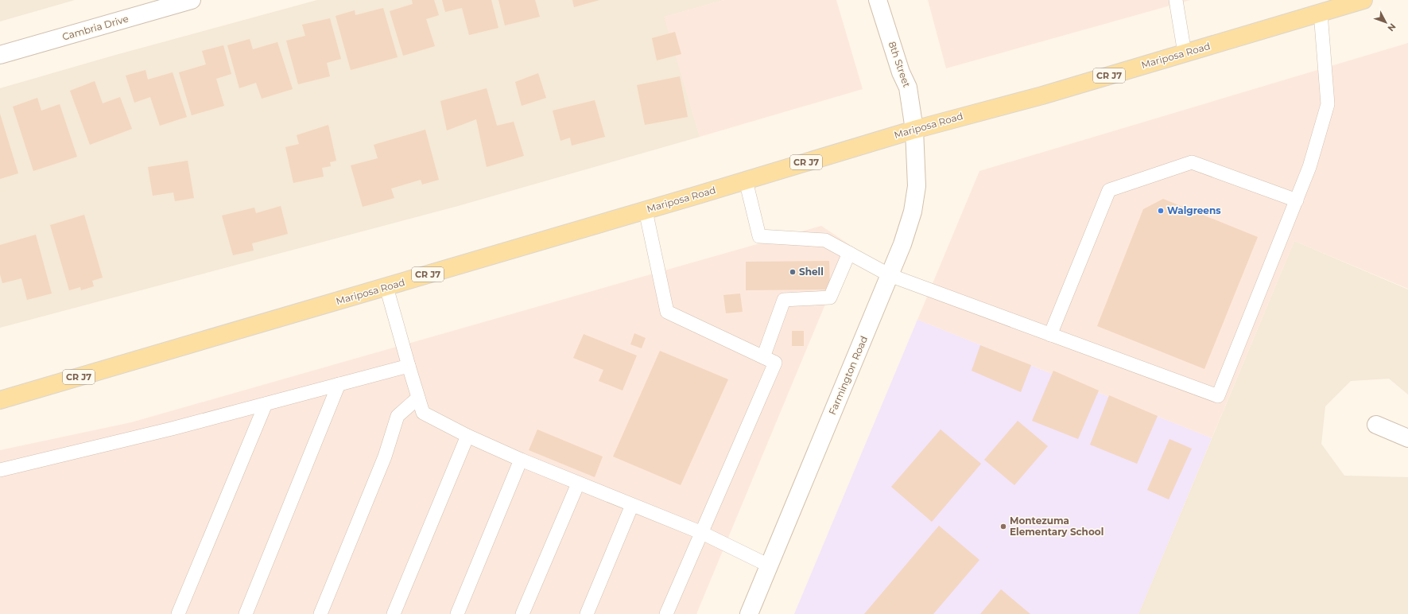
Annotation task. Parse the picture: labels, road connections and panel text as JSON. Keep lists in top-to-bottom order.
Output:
{
  "streets": {
    "main road": [
      "Cambria Drive",
      "Mariposa Road",
      "8th Street",
      "CR J7",
      "Farmington Road"
    ]
  },
  "crossings": [
    ["Mariposa Road", "8th Street"],
    ["Mariposa Road", "Farmington Road"],
    ["8th Street", "Farmington Road"]
  ],
  "places": ["Walgreens", "Shell", "Montezuma Elementary School"],
  "north": "bottom right"
}
